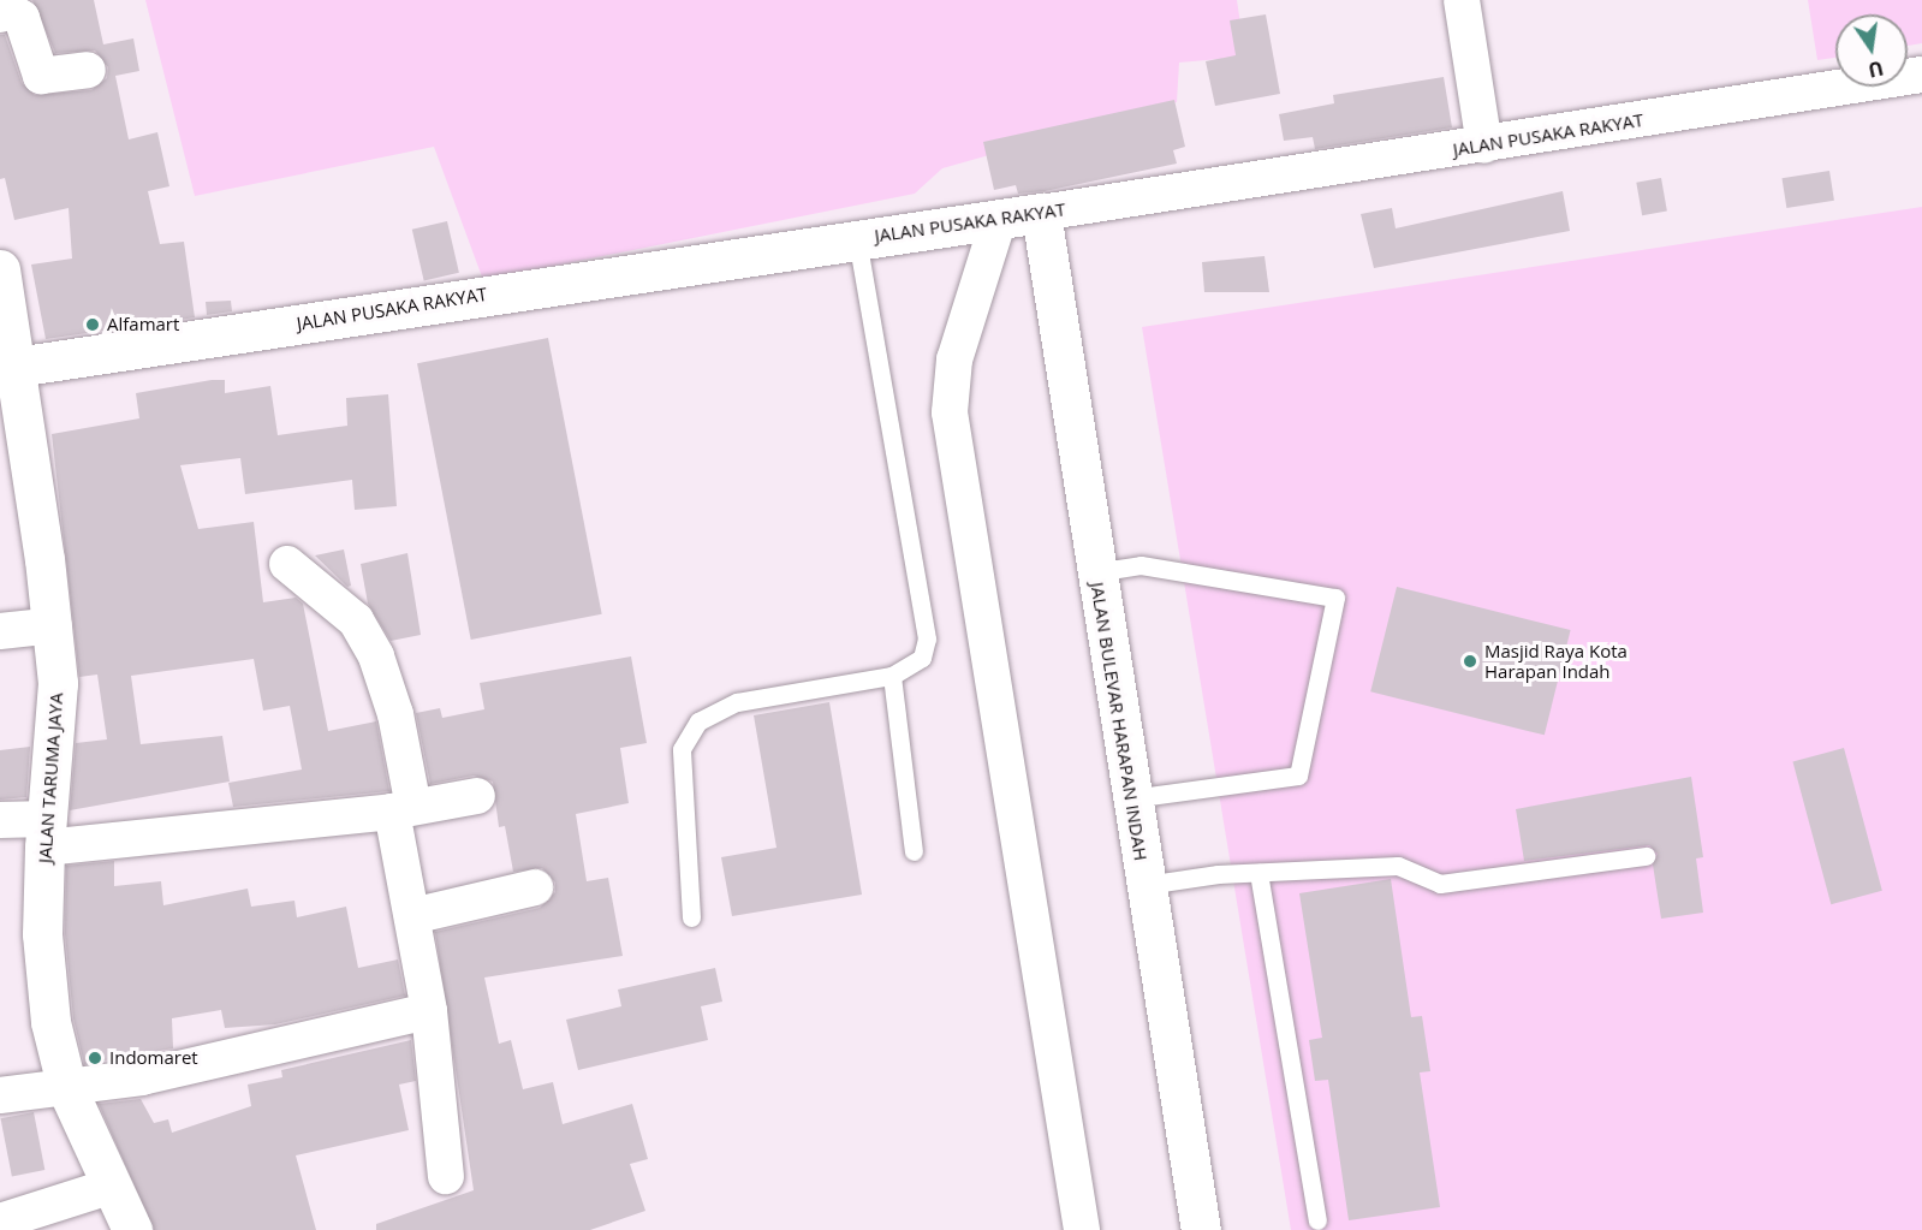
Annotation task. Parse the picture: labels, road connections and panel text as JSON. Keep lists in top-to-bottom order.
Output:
{
  "streets": {
    "street": ["JALAN PUSAKA RAKYAT", "JALAN BULEVAR HARAPAN INDAH", "JALAN TARUMA JAYA"]
  },
  "crossings": [
    ["JALAN PUSAKA RAKYAT", "JALAN BULEVAR HARAPAN INDAH"],
    ["JALAN PUSAKA RAKYAT", "JALAN TARUMA JAYA"]
  ],
  "places": ["Alfamart", "Masjid Raya Kota Harapan Indah", "Indomaret"],
  "north": "bottom"
}
